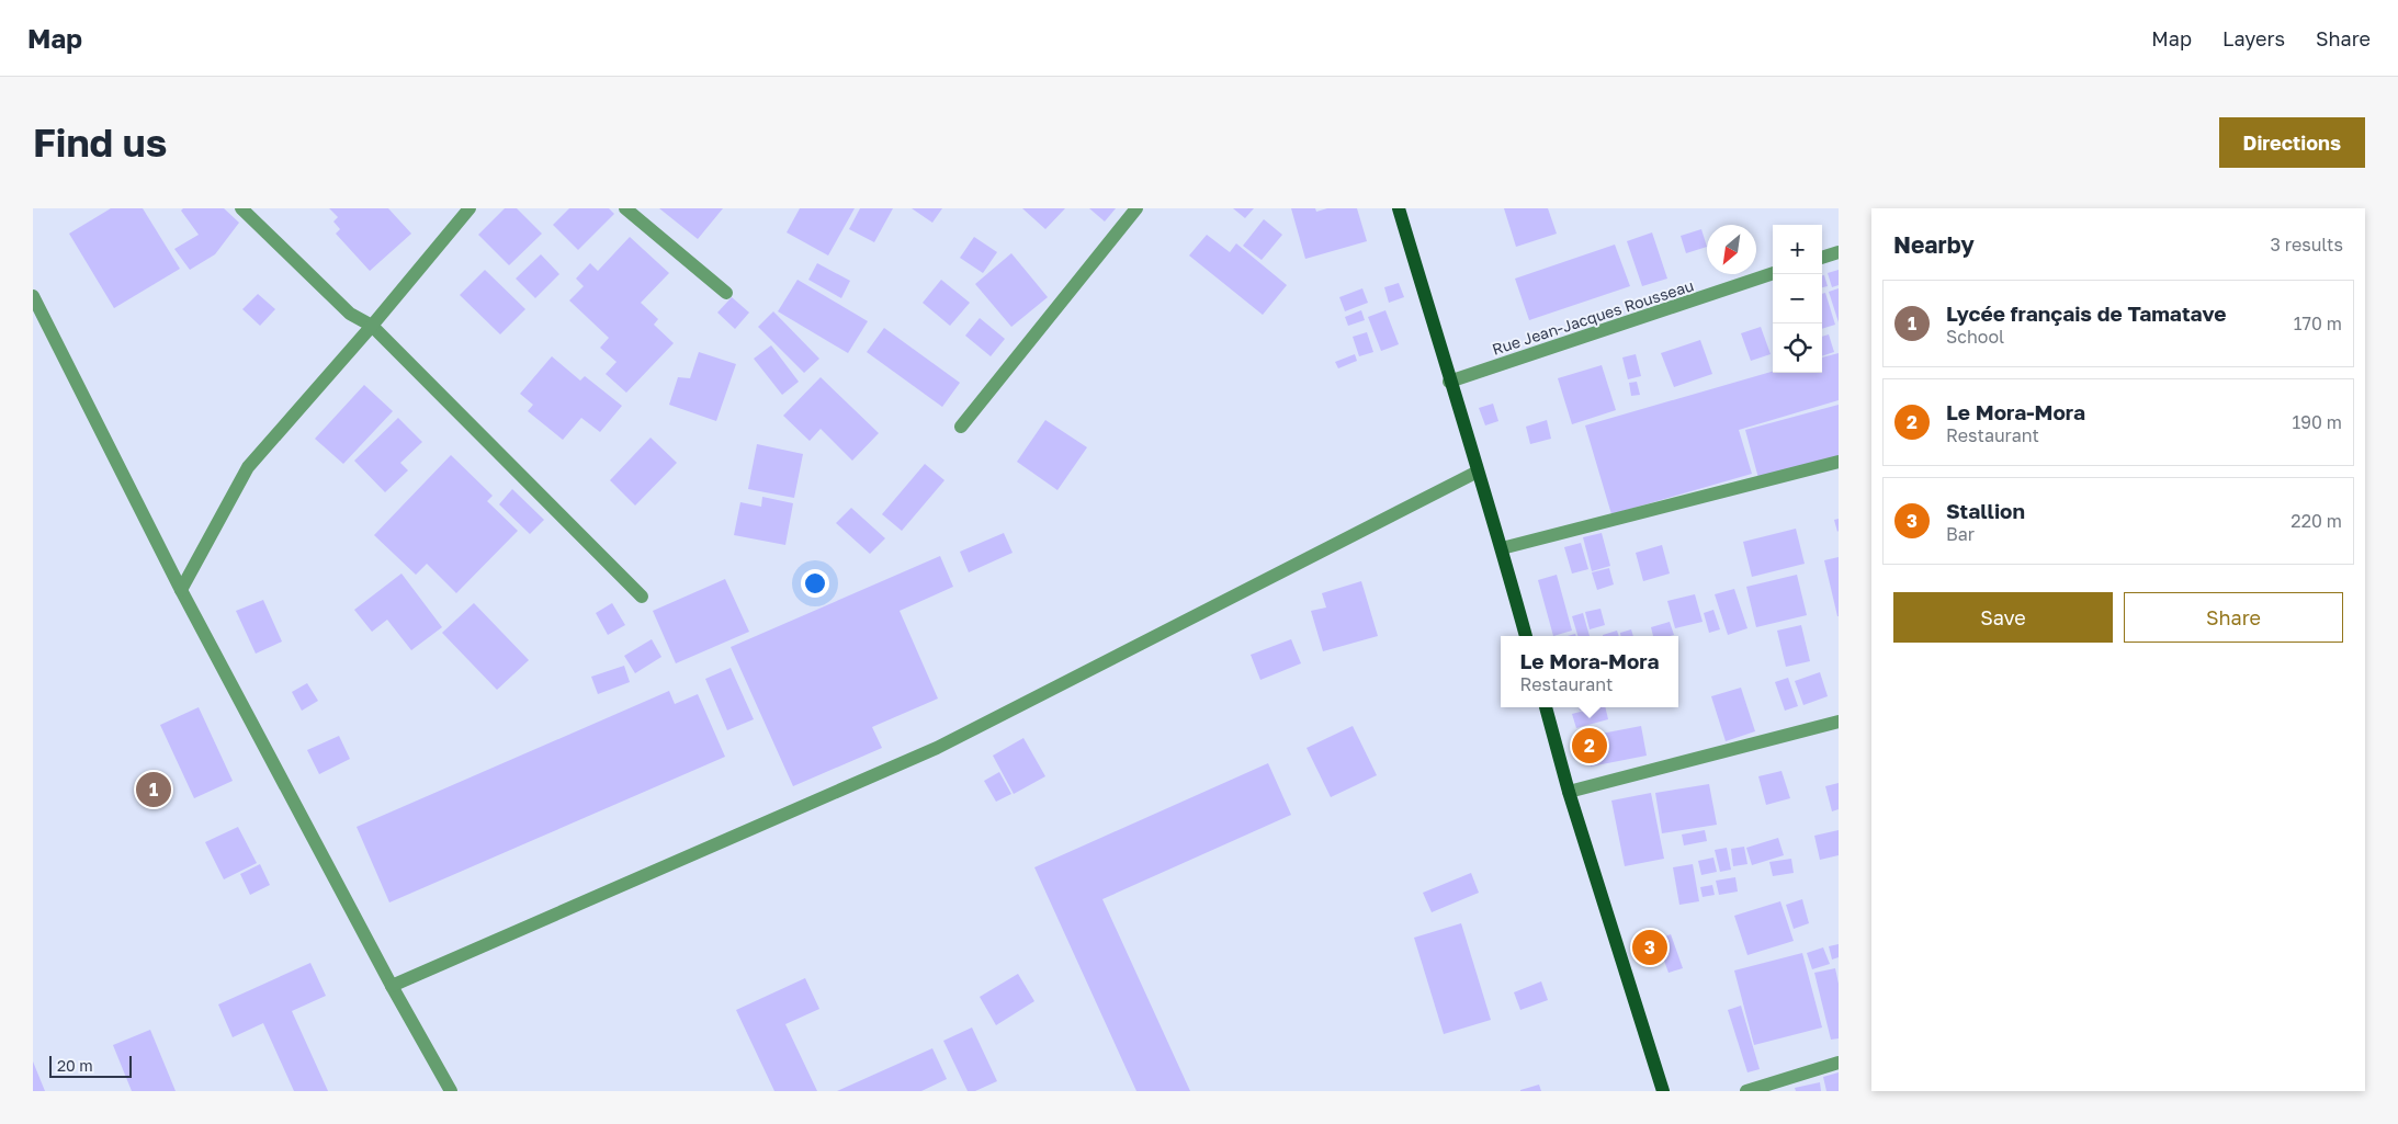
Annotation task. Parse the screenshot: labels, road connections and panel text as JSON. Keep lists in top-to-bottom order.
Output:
{
  "streets": {
    "street": ["Rue Jean-Jacques Rousseau"]
  },
  "scale_bar": "20 m",
  "north": "bottom left",
  "page": {
    "header": "Map",
    "nav": ["Map", "Layers", "Share"],
    "buttons": [
      "Directions",
      ["Save", "Share"]
    ],
    "title": "Find us",
    "heading": ["Nearby", "3 results"],
    "map_buttons": ["+", "−"],
    "list": [
      {
        "mark": "1",
        "name": "Lycée français de Tamatave",
        "note": "School",
        "value": "170 m"
      },
      {
        "mark": "2",
        "name": "Le Mora-Mora",
        "note": "Restaurant",
        "value": "190 m"
      },
      {
        "mark": "3",
        "name": "Stallion",
        "note": "Bar",
        "value": "220 m"
      }
    ],
    "popup": ["Le Mora-Mora", "Restaurant"],
    "pins": ["2", "1", "3"],
    "scale": "20 m"
  }
}
